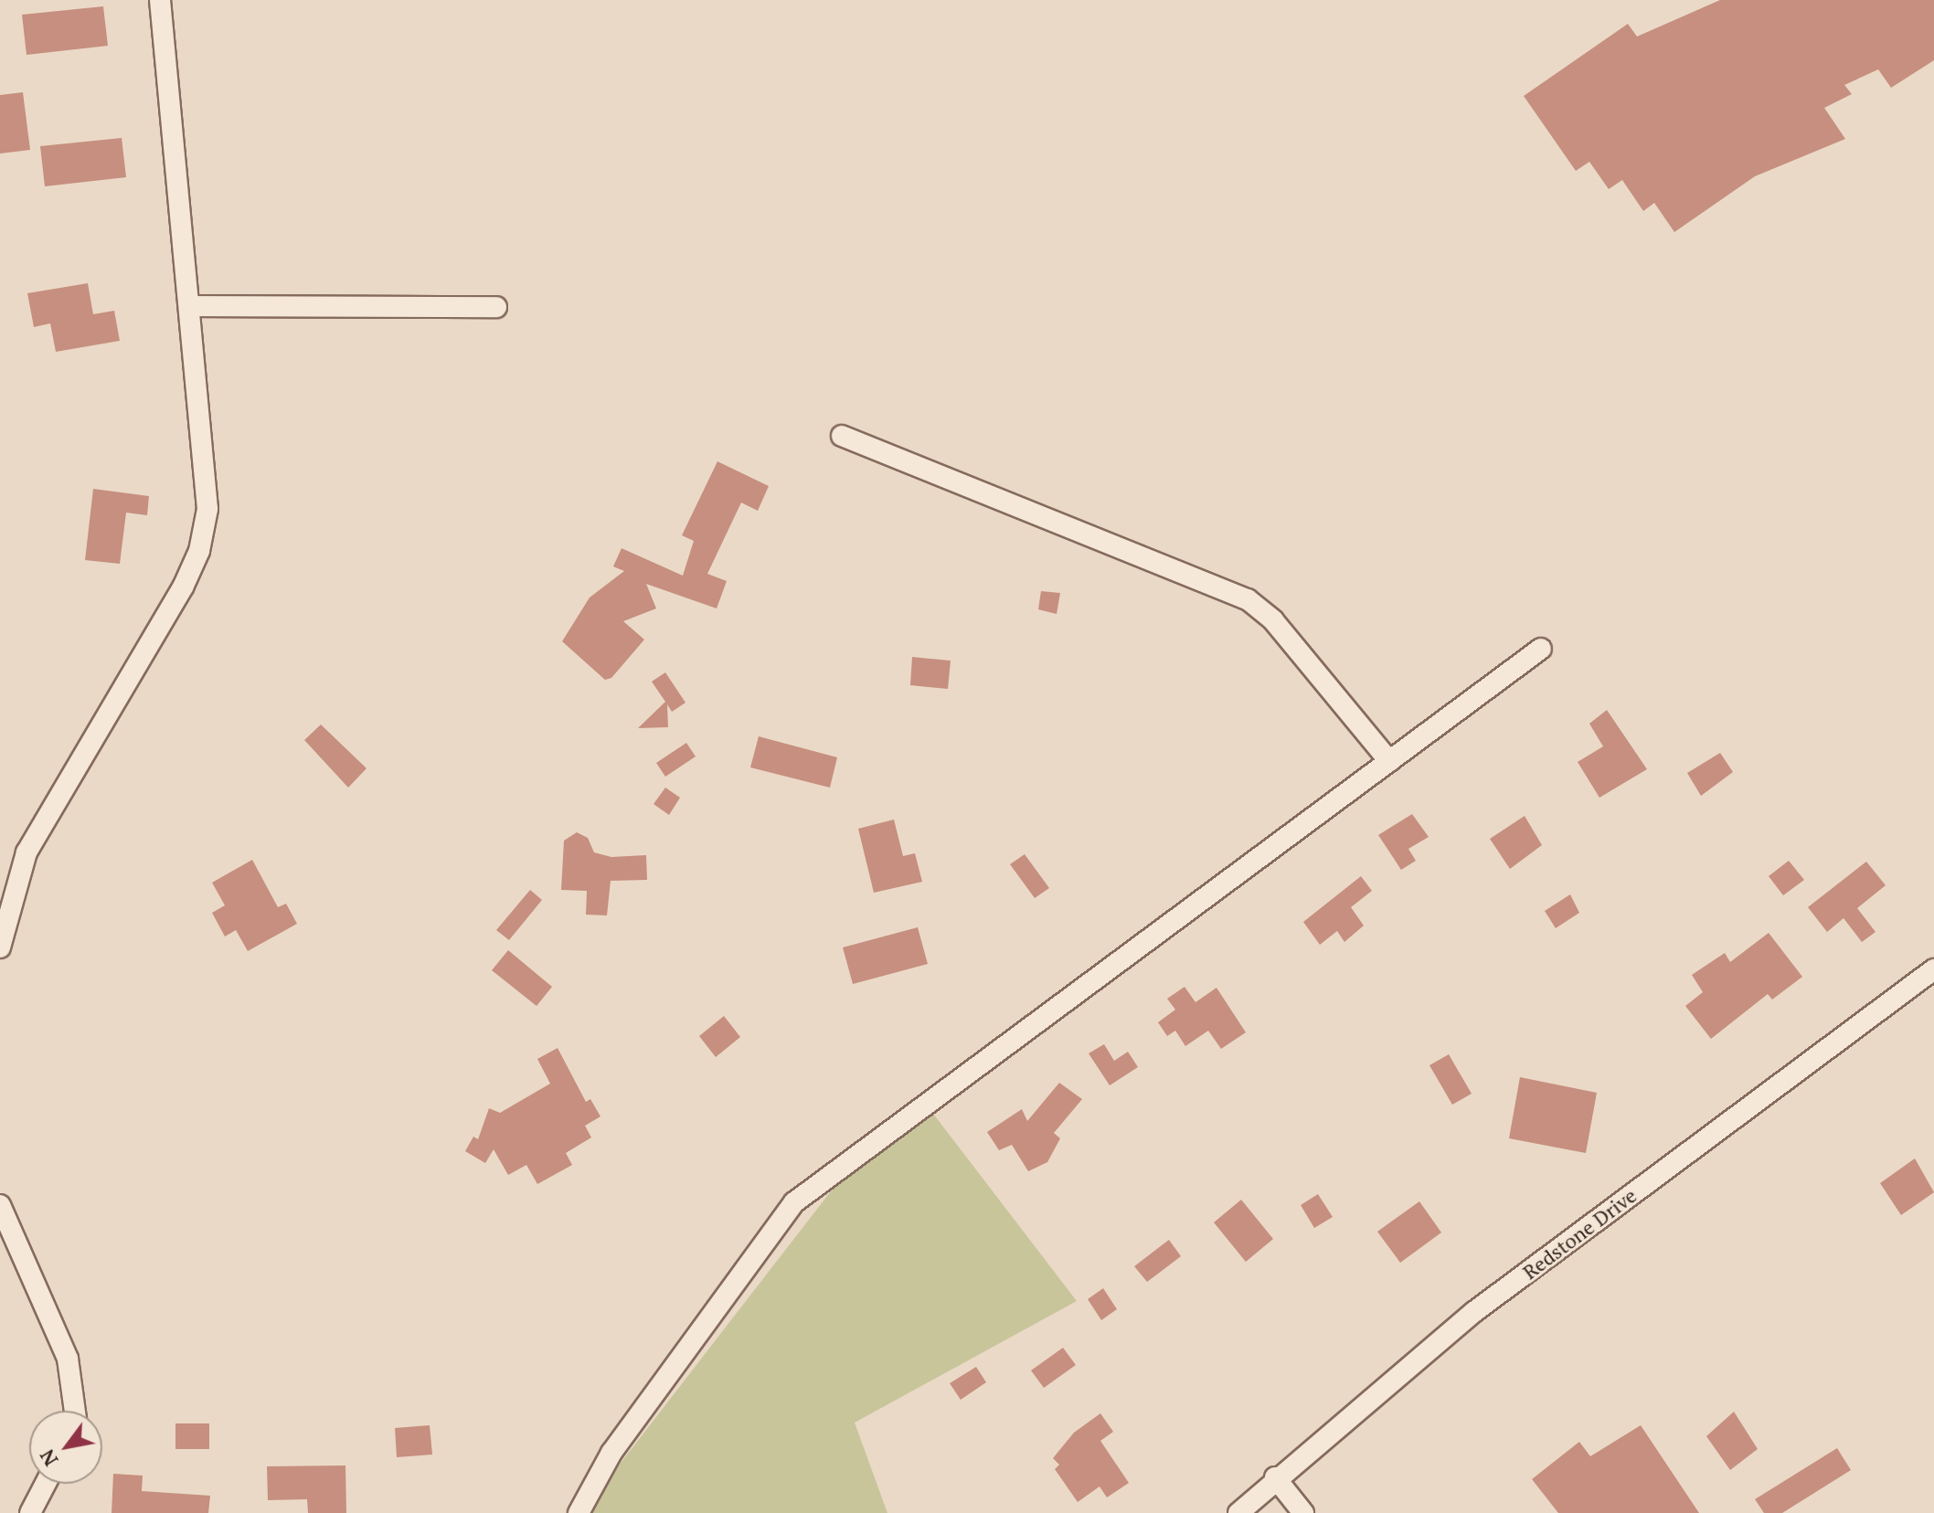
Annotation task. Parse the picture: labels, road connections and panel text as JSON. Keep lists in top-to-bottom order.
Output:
{
  "streets": {
    "street": ["Redstone Drive"]
  },
  "north": "bottom left"
}
